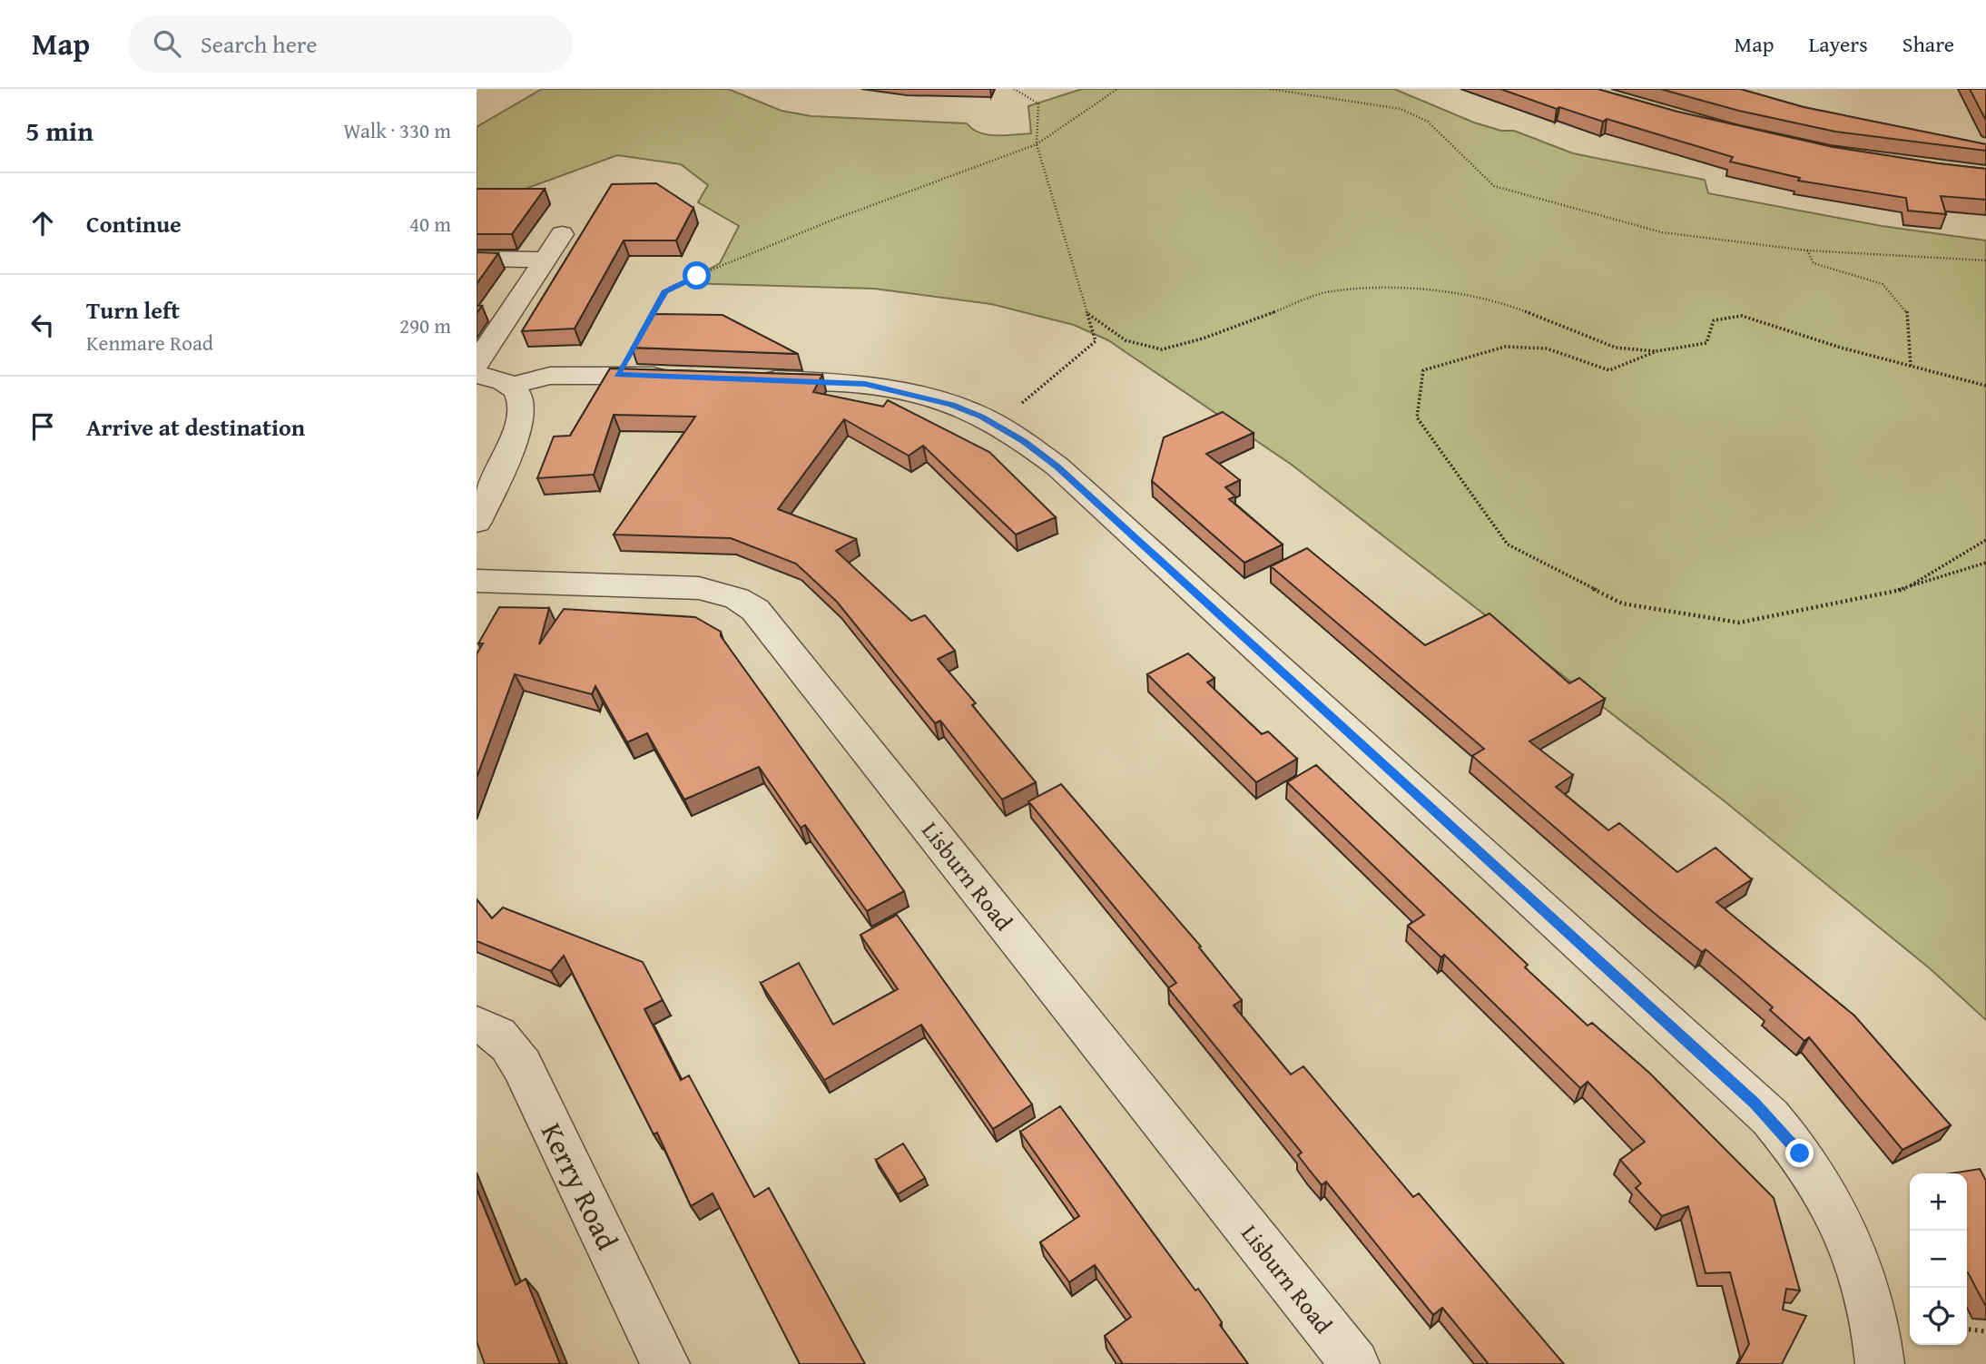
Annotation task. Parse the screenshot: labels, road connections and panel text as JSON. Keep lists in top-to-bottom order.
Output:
{
  "streets": {
    "street": ["Lisburn Road", "Kerry Road"]
  },
  "page": {
    "header": "Map",
    "search": "Search here",
    "nav": ["Map", "Layers", "Share"],
    "heading": ["5 min", "Walk · 330 m"],
    "list": [
      ["Continue", "40 m"],
      ["Turn left", "Kenmare Road", "290 m"],
      "Arrive at destination"
    ],
    "map_buttons": ["+", "−"]
  }
}
